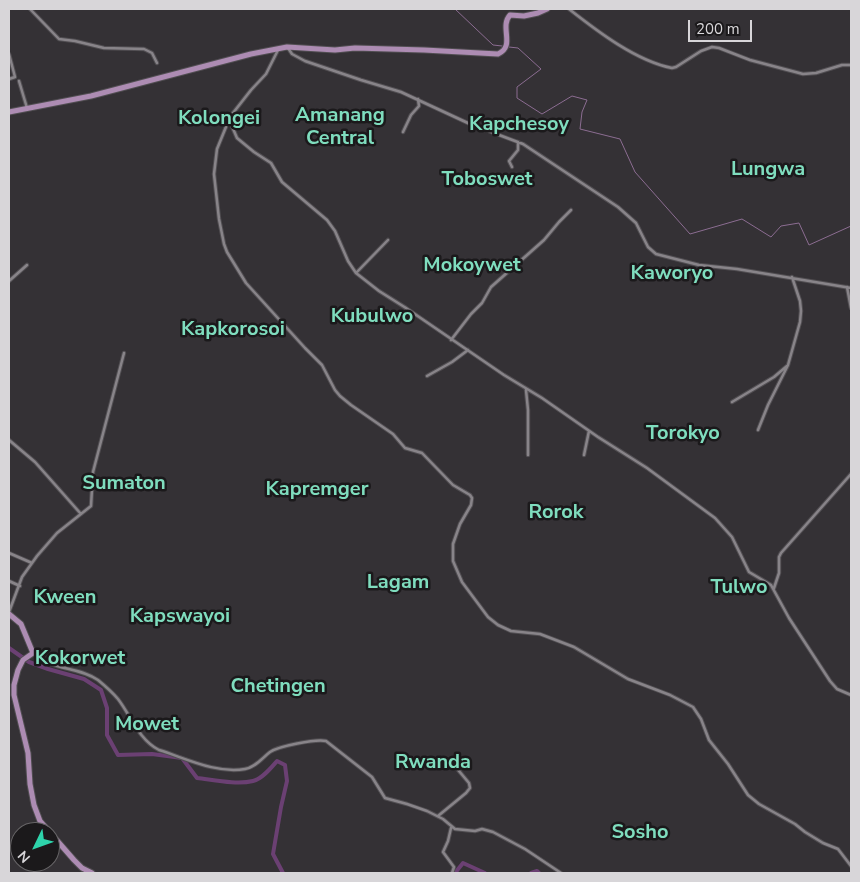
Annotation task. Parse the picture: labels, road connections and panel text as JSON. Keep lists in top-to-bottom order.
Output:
{
  "districts": [
    "Amanang Central",
    "Kolongei",
    "Kapchesoy",
    "Lungwa",
    "Toboswet",
    "Mokoywet",
    "Kaworyo",
    "Kubulwo",
    "Kapkorosoi",
    "Torokyo",
    "Sumaton",
    "Kapremger",
    "Rorok",
    "Lagam",
    "Tulwo",
    "Kween",
    "Kapswayoi",
    "Kokorwet",
    "Chetingen",
    "Mowet",
    "Rwanda",
    "Sosho"
  ],
  "scale_bar": "200 m",
  "north": "bottom left"
}
